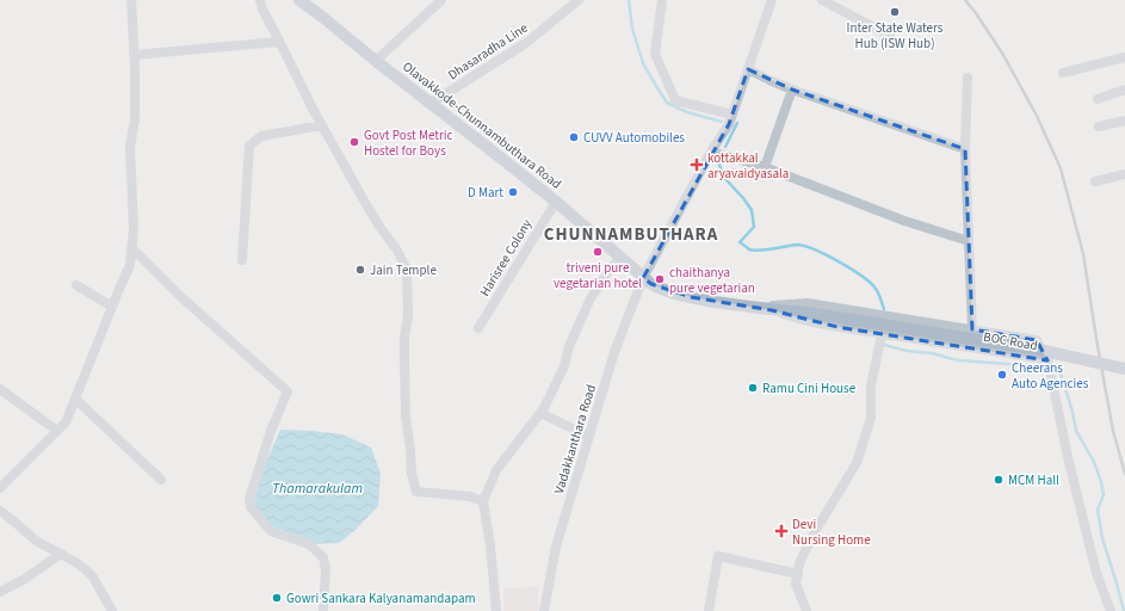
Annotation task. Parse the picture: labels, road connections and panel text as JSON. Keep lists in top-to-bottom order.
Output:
{
  "streets": {
    "main road": ["Olavakkode-Chunnambuthara Road"],
    "street": [
      "Dhasaradha Line",
      "Harisree Colony",
      "BOC Road",
      "Vadakkanthara Road"
    ]
  },
  "crossings": [
    ["Dhasaradha Line", "Olavakkode-Chunnambuthara Road"],
    ["Olavakkode-Chunnambuthara Road", "Harisree Colony"],
    ["Olavakkode-Chunnambuthara Road", "BOC Road"],
    ["Olavakkode-Chunnambuthara Road", "Vadakkanthara Road"]
  ],
  "districts": ["CHUNNAMBUTHARA"],
  "water": ["Thamarakulam"],
  "places": {
    "other": [
      "Inter State Waters Hub (ISW Hub)",
      "CUVV Automobiles",
      "Govt Post Metric Hostel for Boys",
      "D Mart",
      "triveni pure vegetarian hotel",
      "Jain Temple",
      "chaithanya pure vegetarian",
      "Cheerans Auto Agencies",
      "Ramu Cini House",
      "MCM Hall",
      "Gowri Sankara Kalyanamandapam"
    ],
    "health": ["kottakkal aryavaidyasala", "Devi Nursing Home"]
  }
}
